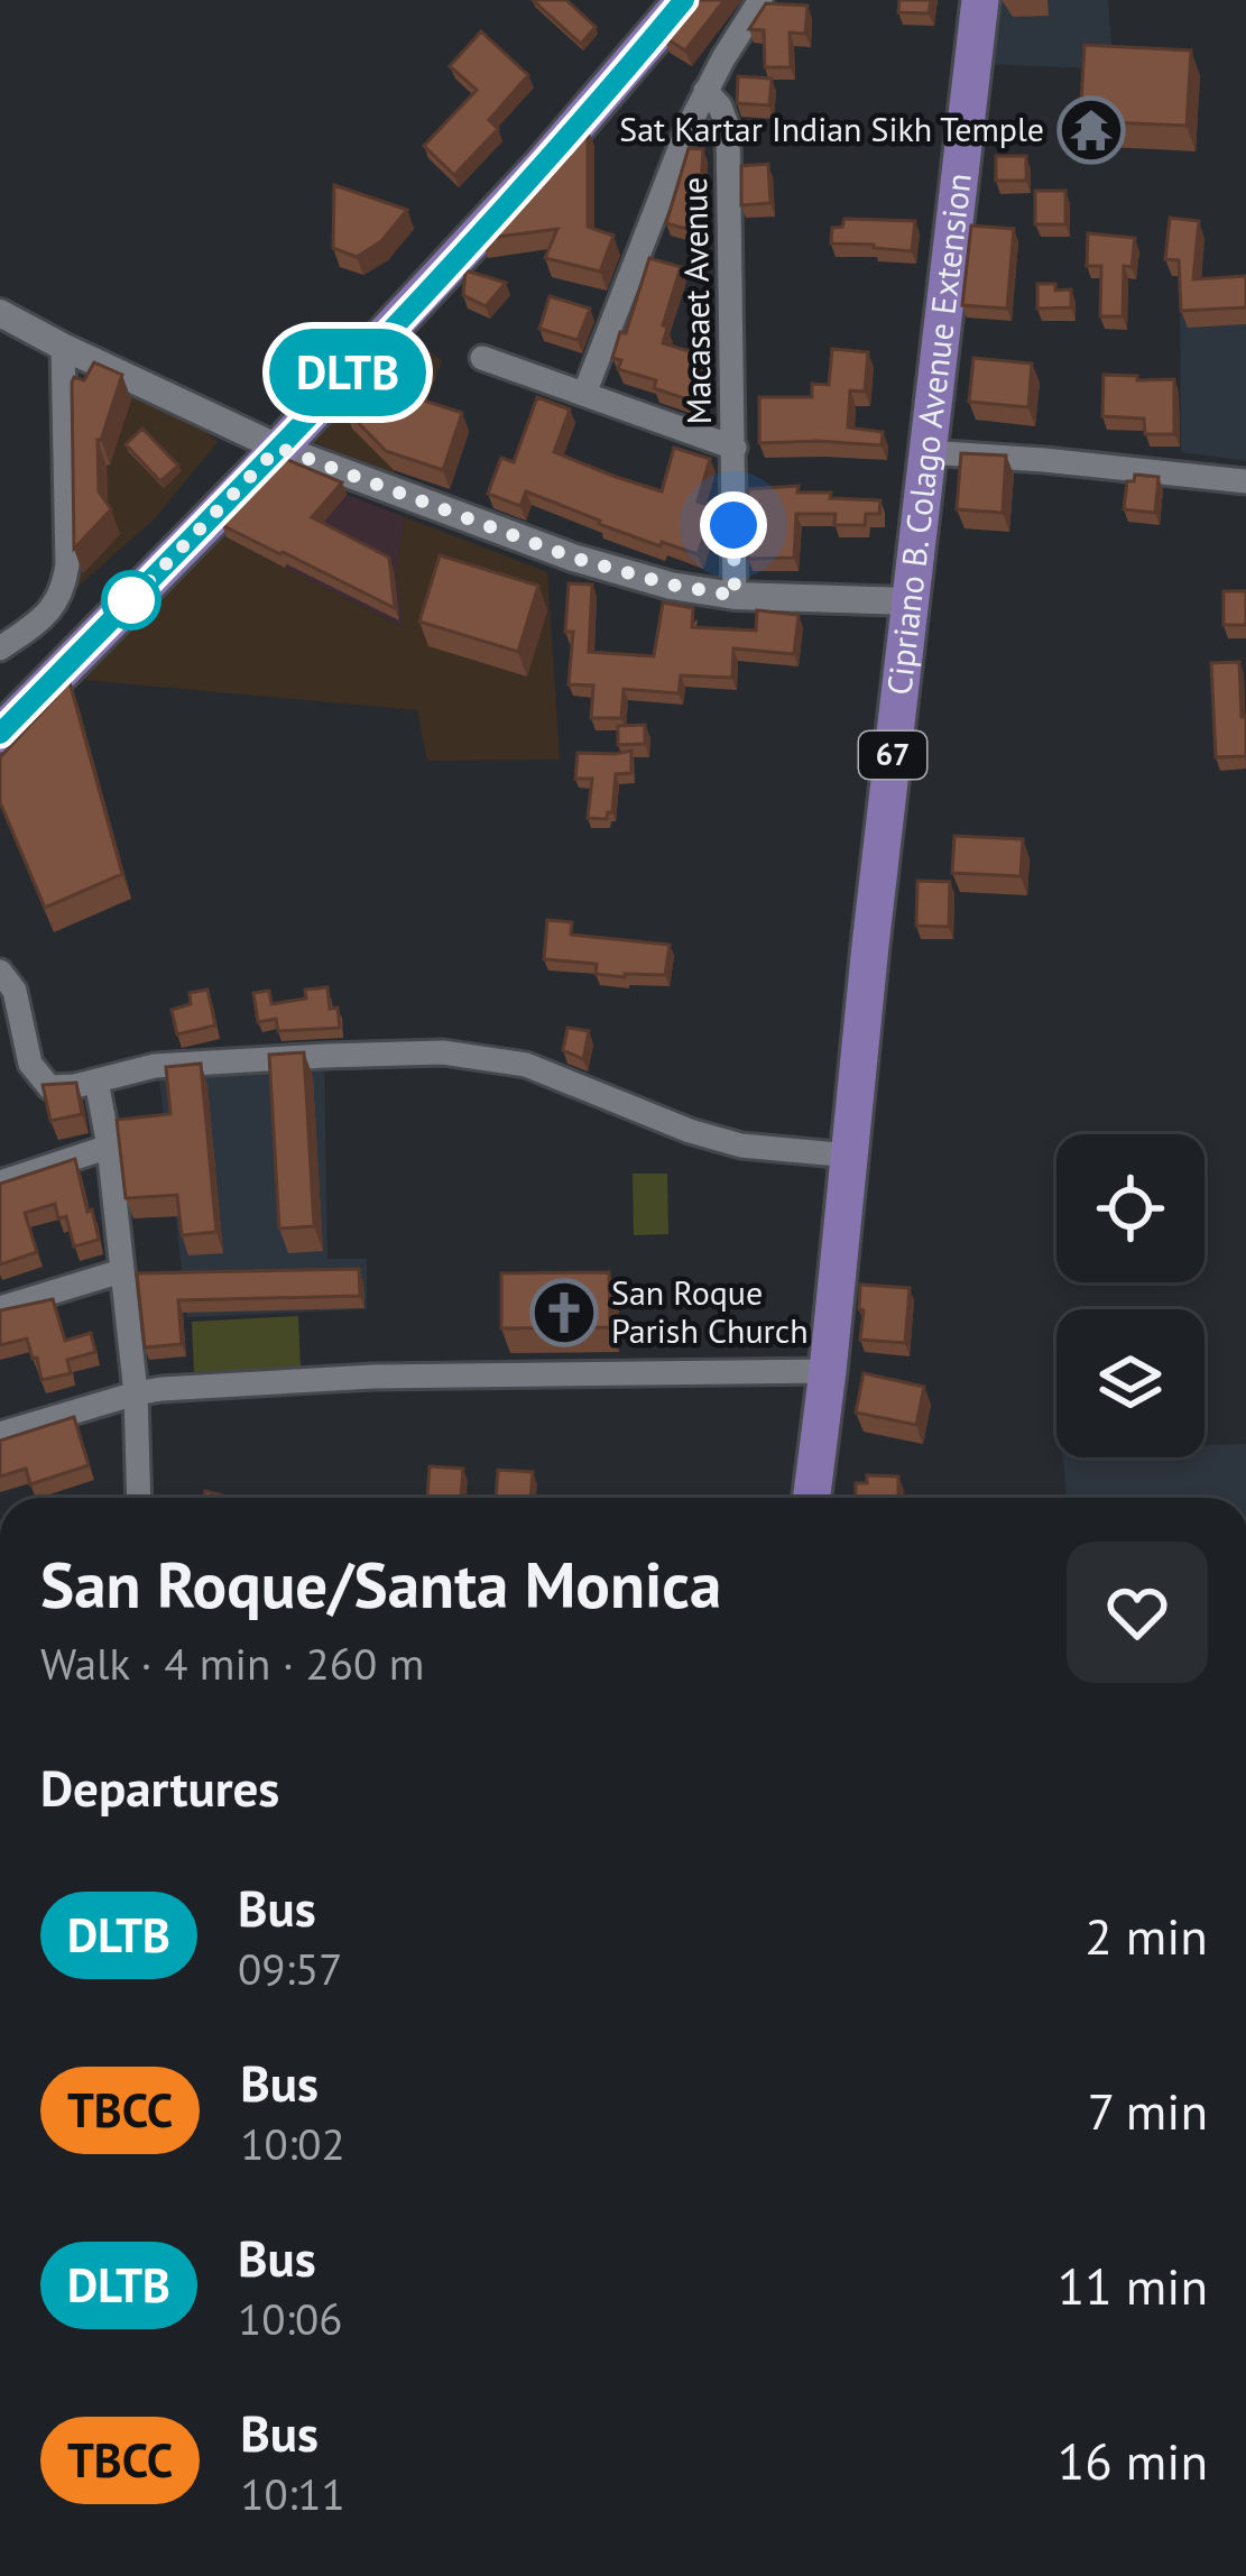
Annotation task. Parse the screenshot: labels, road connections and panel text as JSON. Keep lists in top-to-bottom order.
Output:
{
  "streets": {
    "main road": ["Cipriano B. Colago Avenue Extension", "67"],
    "street": ["Macasaet Avenue"]
  },
  "places": {
    "temple": ["Sat Kartar Indian Sikh Temple"],
    "church": ["San Roque Parish Church"]
  },
  "lines": ["bus line DLTB"],
  "page": {
    "on_map": "DLTB",
    "heading": [
      ["San Roque/Santa Monica", "Walk · 4 min · 260 m"],
      "Departures"
    ],
    "list": [
      {
        "mark": "DLTB",
        "name": "Bus",
        "note": "09:57",
        "value": "2 min"
      },
      {
        "mark": "TBCC",
        "name": "Bus",
        "note": "10:02",
        "value": "7 min"
      },
      {
        "mark": "DLTB",
        "name": "Bus",
        "note": "10:06",
        "value": "11 min"
      },
      {
        "mark": "TBCC",
        "name": "Bus",
        "note": "10:11",
        "value": "16 min"
      }
    ]
  }
}
